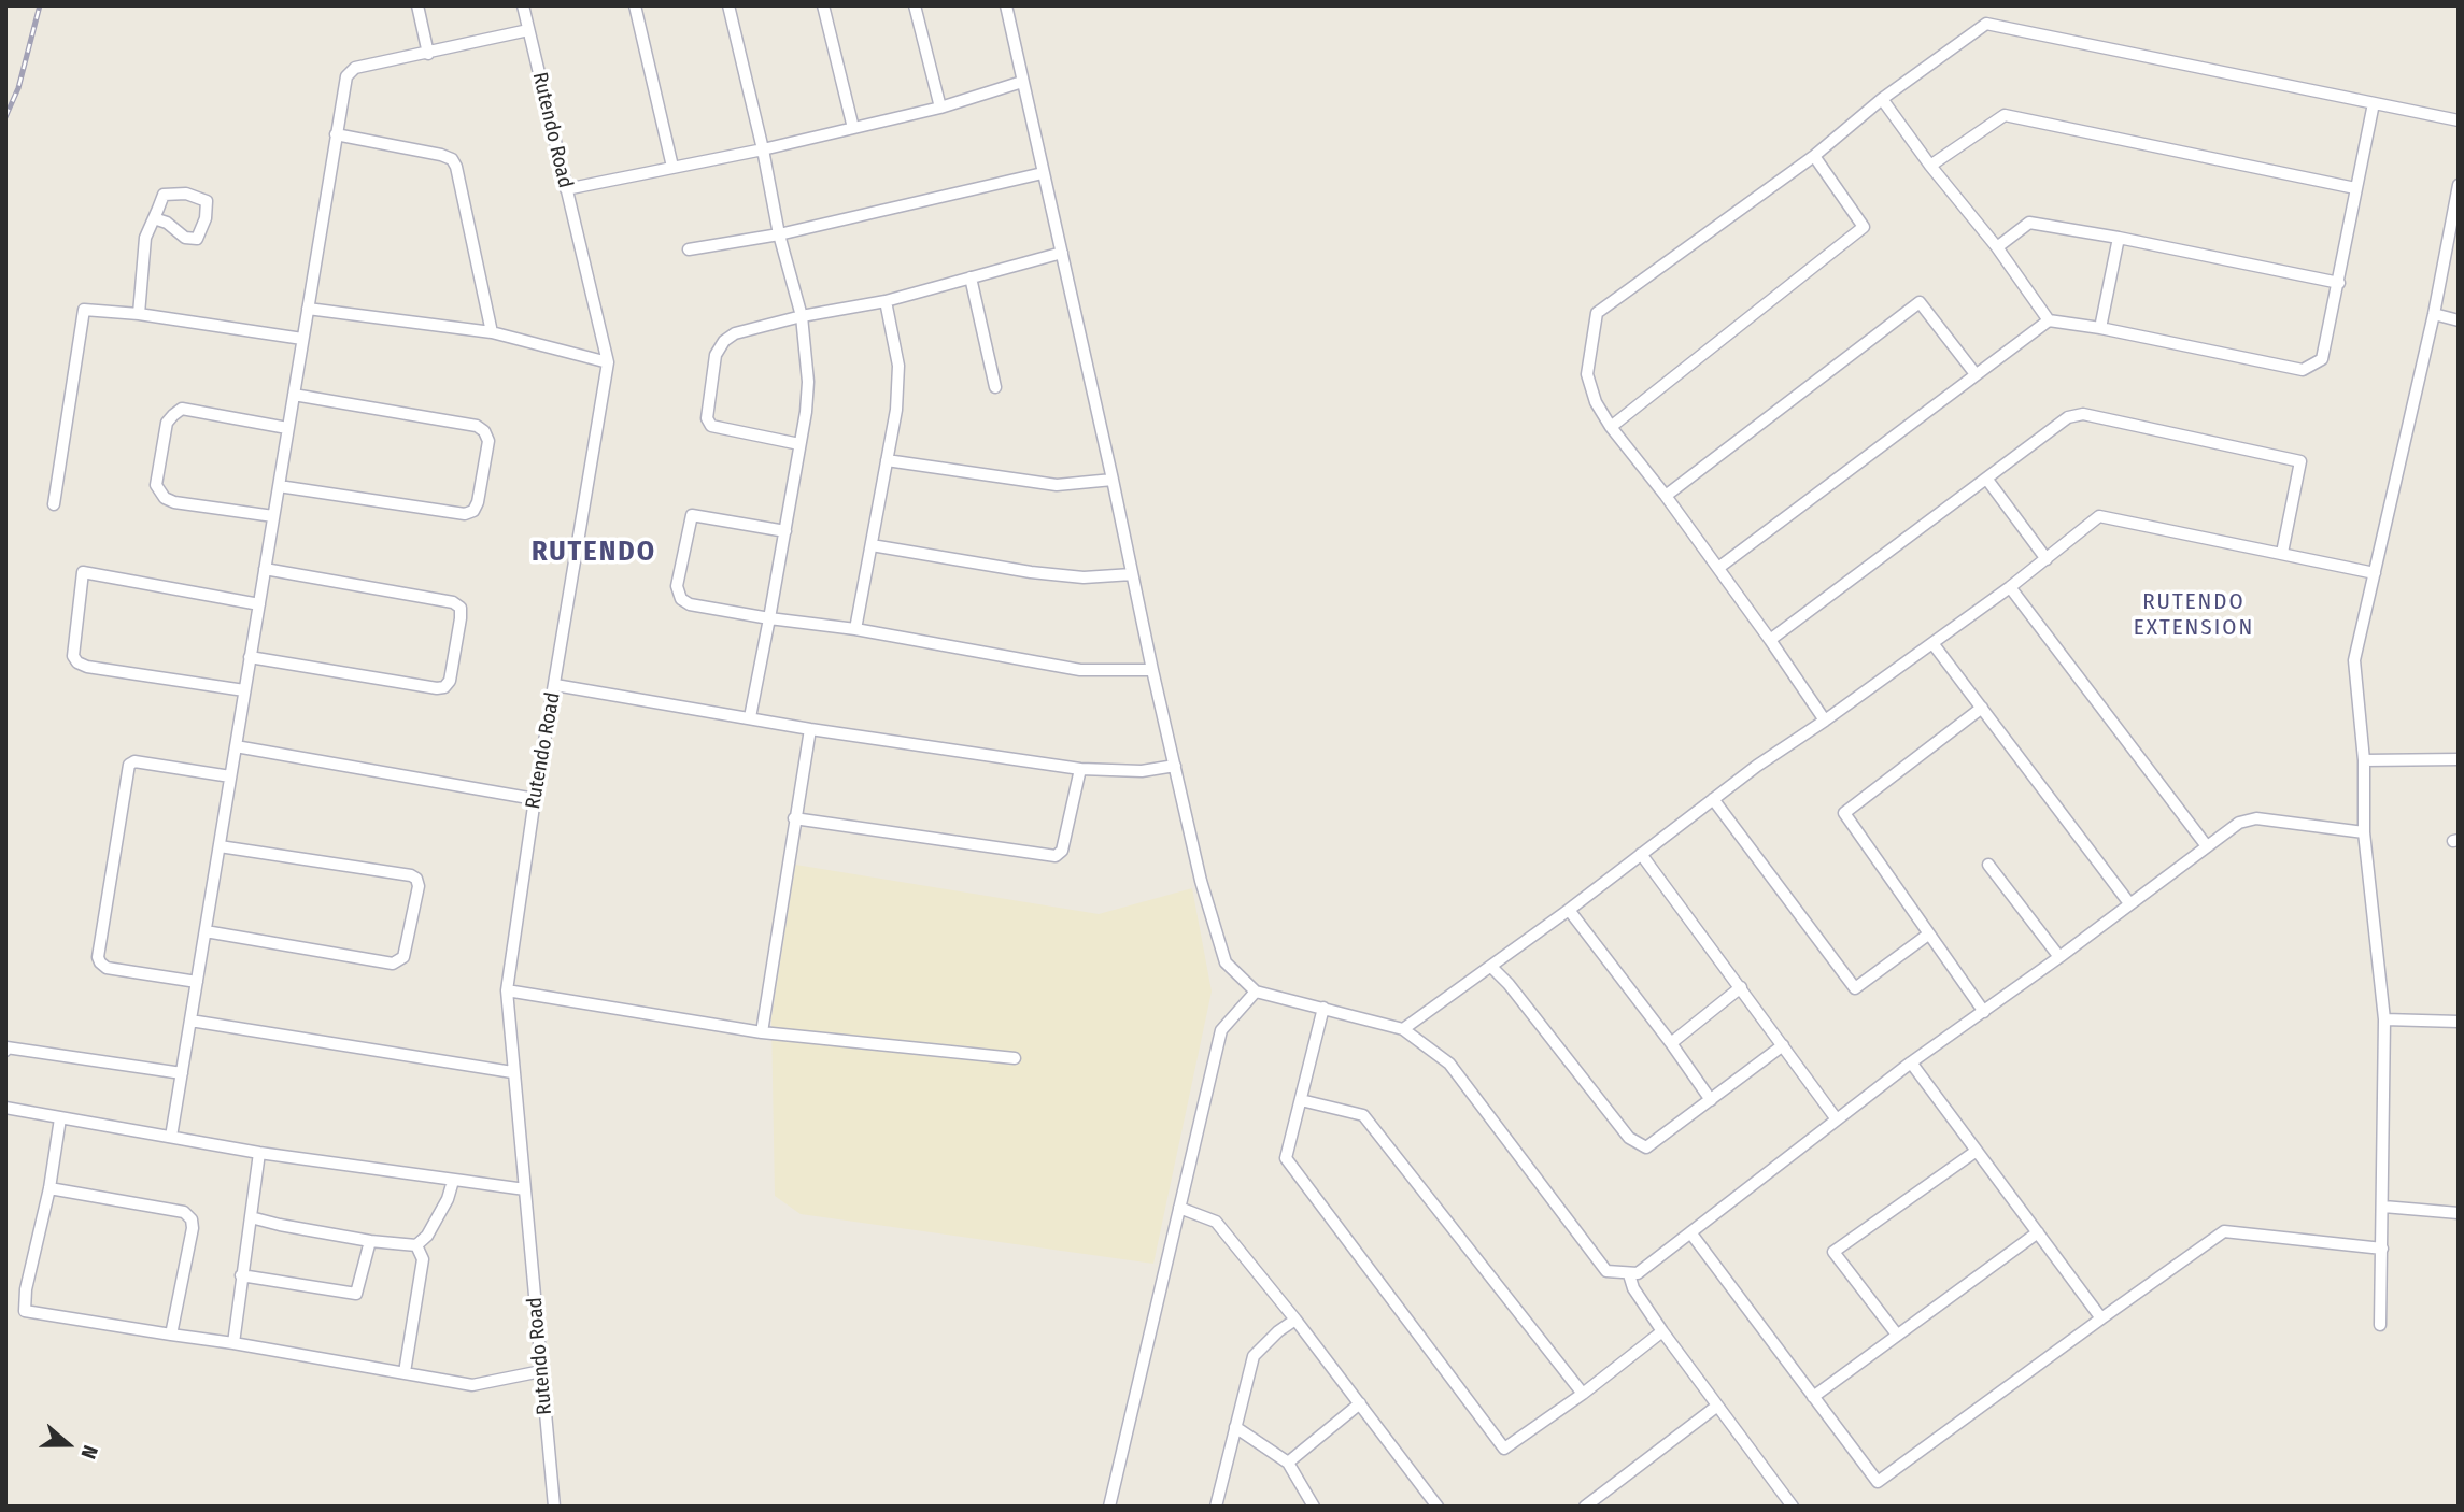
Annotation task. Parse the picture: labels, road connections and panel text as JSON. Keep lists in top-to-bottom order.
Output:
{
  "streets": {
    "street": ["Rutendo Road"]
  },
  "districts": ["RUTENDO", "RUTENDO EXTENSION"],
  "north": "right"
}
